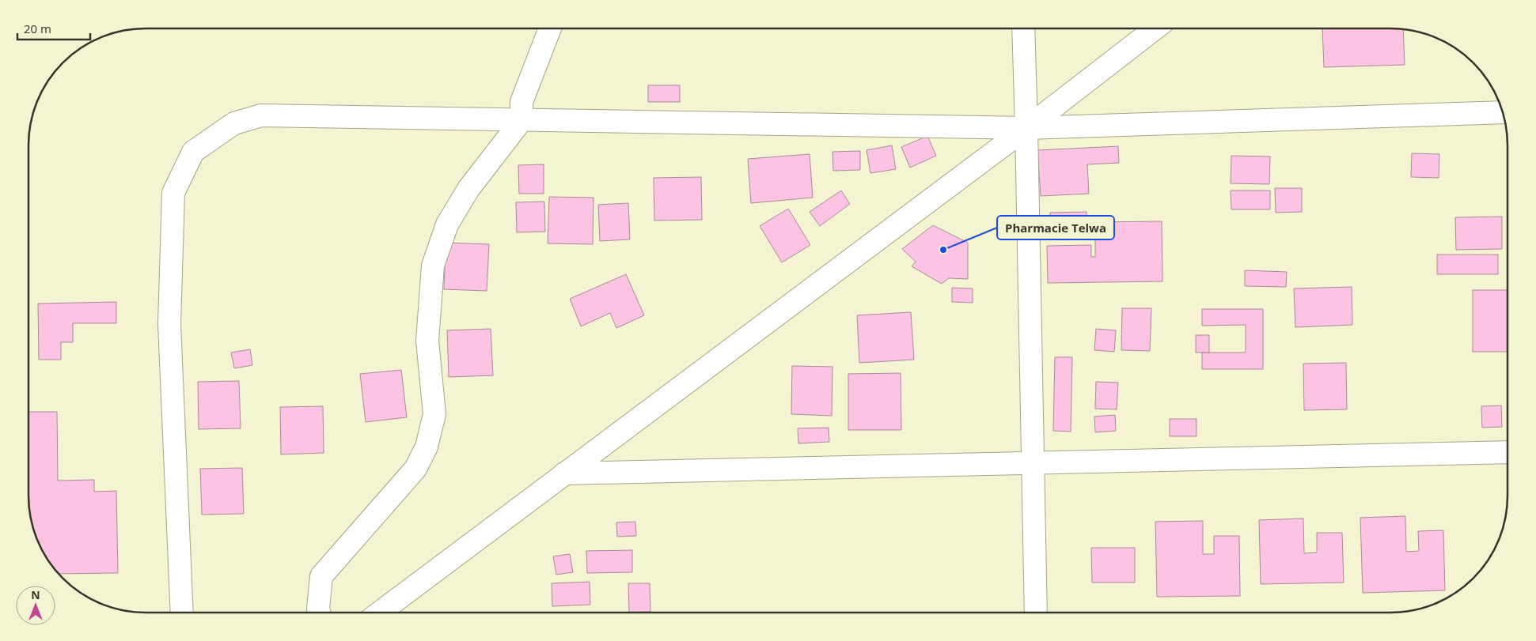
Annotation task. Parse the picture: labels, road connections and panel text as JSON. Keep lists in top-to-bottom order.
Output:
{
  "places": ["Pharmacie Telwa"],
  "scale_bar": "20 m",
  "north": "top"
}
